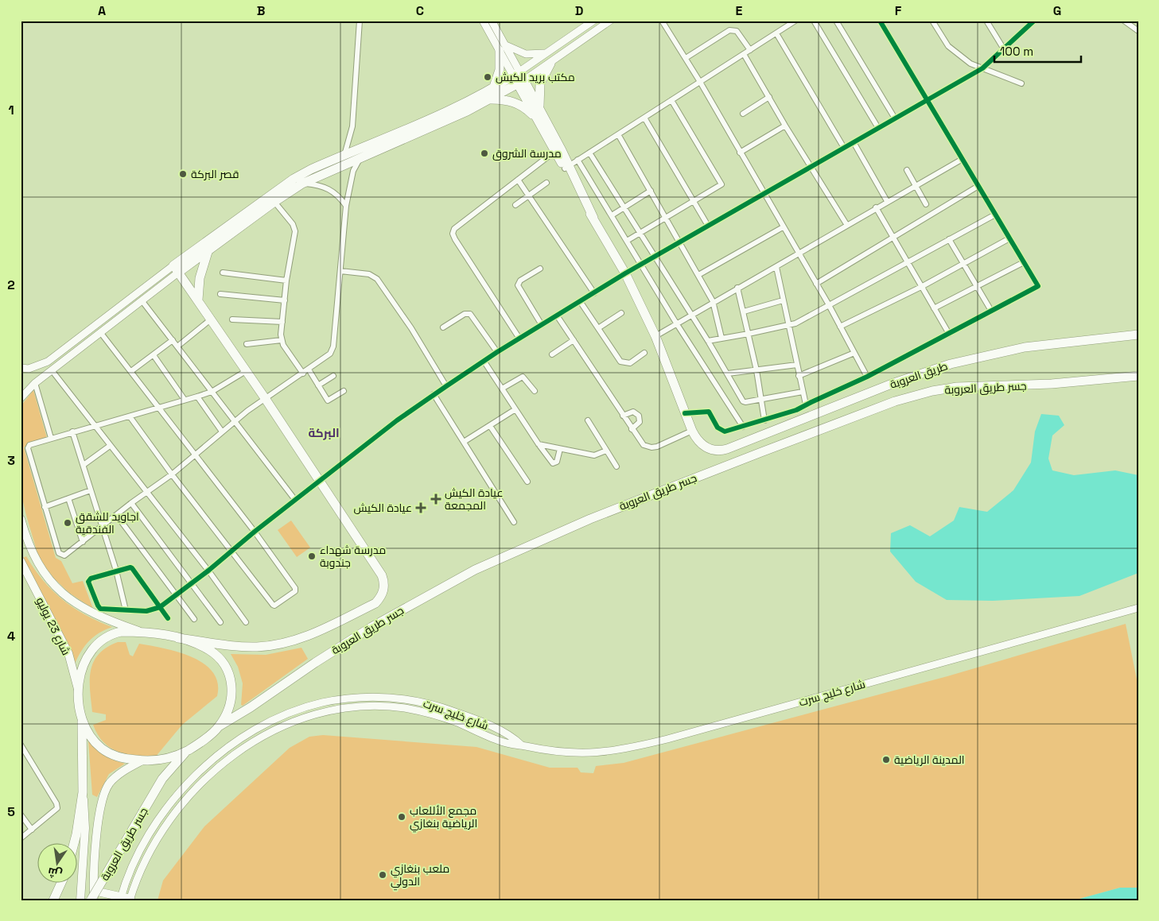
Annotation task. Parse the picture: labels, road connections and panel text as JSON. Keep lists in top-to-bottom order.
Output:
{
  "streets": {
    "highway": ["طريق العروبة", "جسر طريق العروبة"],
    "main road": ["شارع 23 يوليو", "شارع خليج سرت"]
  },
  "districts": ["البركة"],
  "places": {
    "other": [
      "مكتب بريد الكيش",
      "مدرسة الشروق",
      "قصر البركة",
      "اجاويد للشقق الفندقية",
      "مدرسة شهداء جندوبة",
      "المدينة الرياضية",
      "مجمع الأللعاب الرياضية بنغازي",
      "ملعب بنغازي الدولي"
    ],
    "health": ["عيادة الكيش المجمعة", "عيادة الكيش"]
  },
  "scale_bar": "100 m",
  "north": "bottom",
  "grid": {
    "columns": [
      "A",
      "B",
      "C",
      "D",
      "E",
      "F",
      "G"
    ],
    "rows": [
      "1",
      "2",
      "3",
      "4",
      "5"
    ]
  }
}
